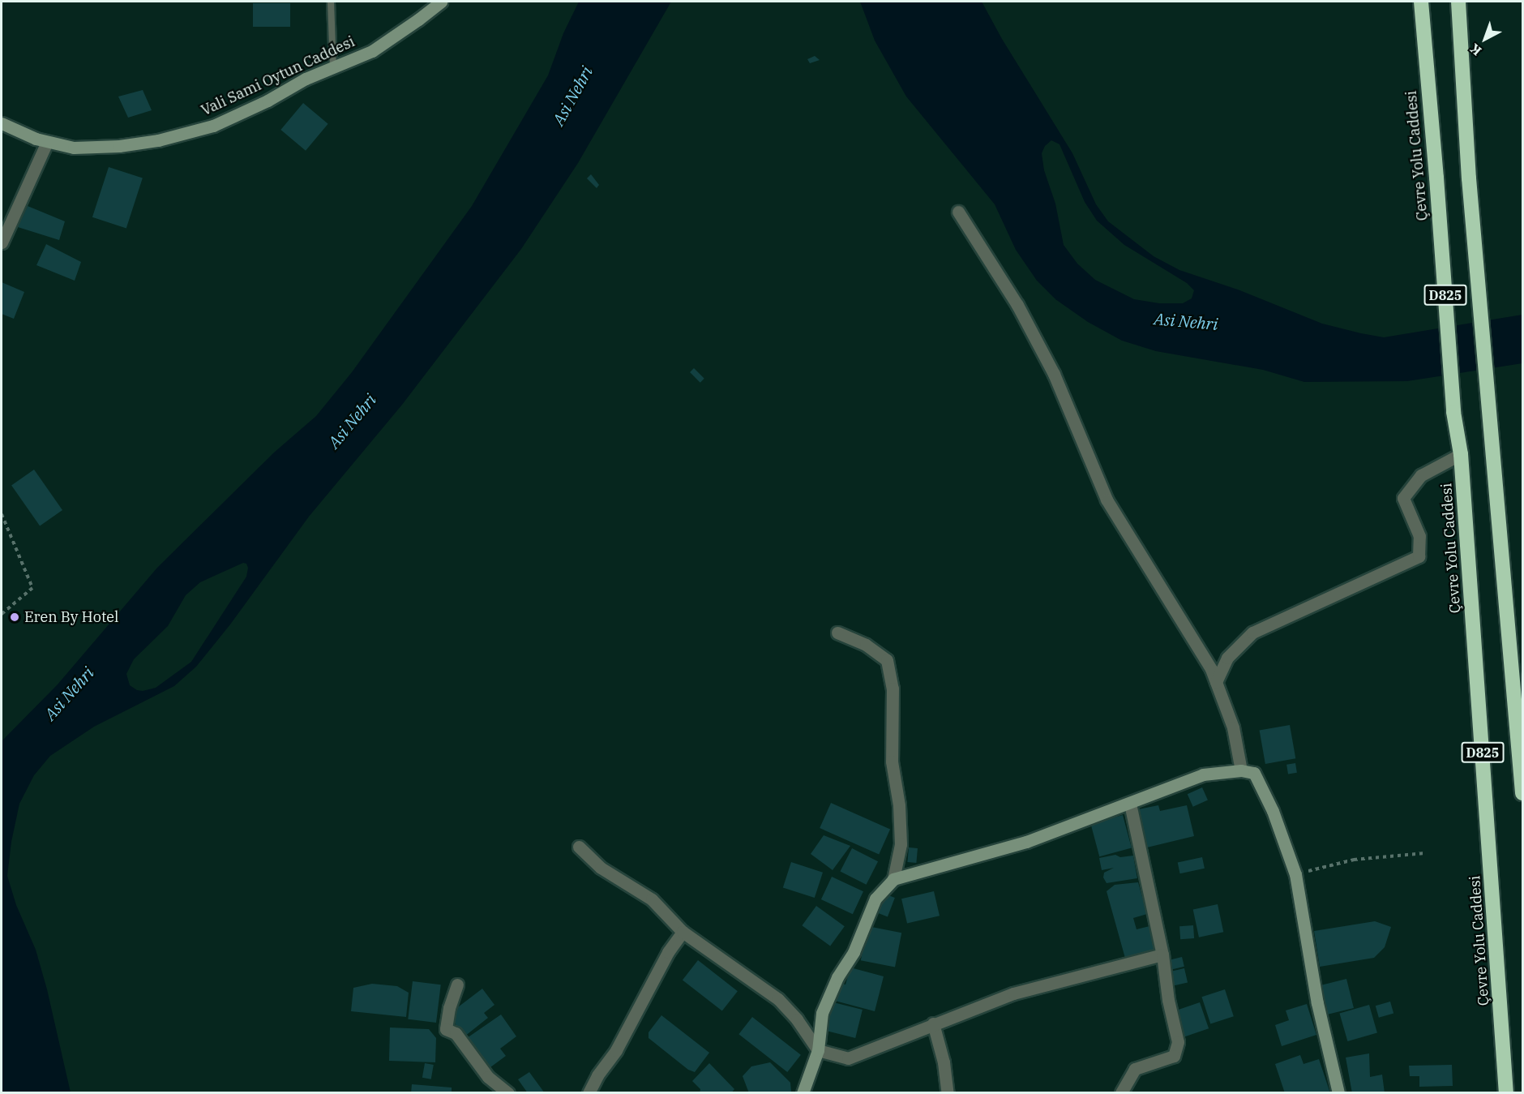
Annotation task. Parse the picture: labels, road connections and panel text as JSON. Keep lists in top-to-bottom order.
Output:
{
  "streets": {
    "highway": ["Çevre Yolu Caddesi", "D825"],
    "street": ["Vali Sami Oytun Caddesi"]
  },
  "water": ["Asi Nehri"],
  "places": ["Eren By Hotel"],
  "north": "bottom left"
}
